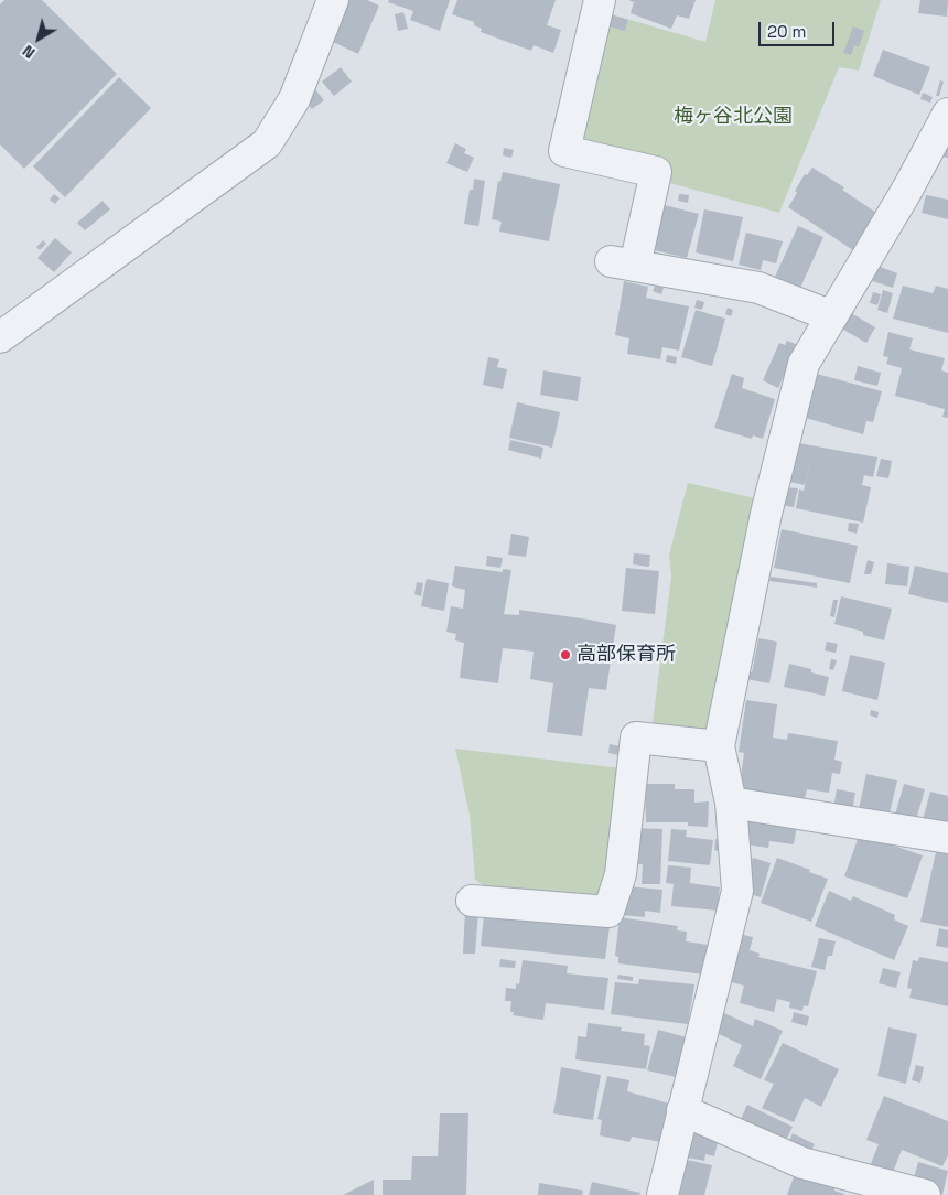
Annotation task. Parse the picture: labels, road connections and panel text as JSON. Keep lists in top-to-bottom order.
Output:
{
  "parks": ["梅ヶ谷北公園"],
  "places": ["高部保育所"],
  "scale_bar": "20 m",
  "north": "bottom left"
}
